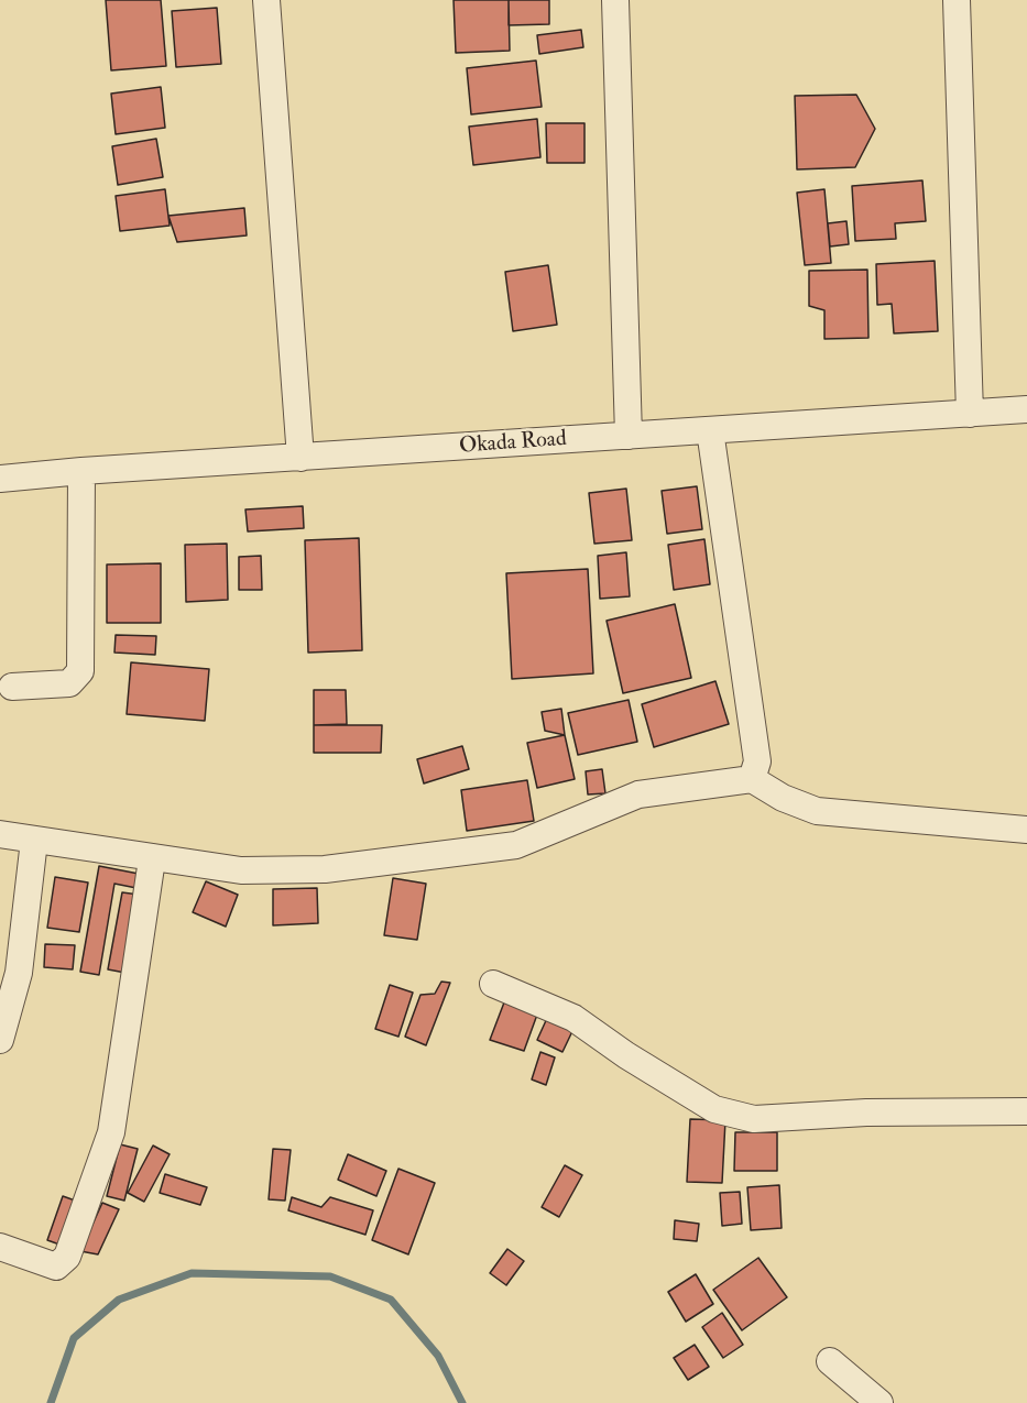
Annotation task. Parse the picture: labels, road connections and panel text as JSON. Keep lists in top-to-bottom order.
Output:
{
  "streets": {
    "street": ["Okada Road"]
  }
}
